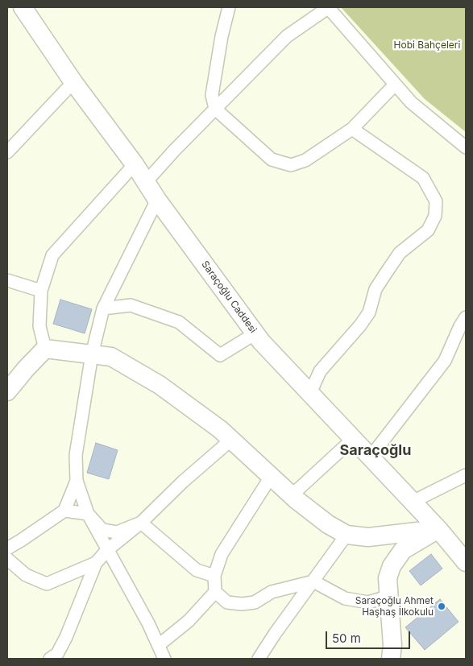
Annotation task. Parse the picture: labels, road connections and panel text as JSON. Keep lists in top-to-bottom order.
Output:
{
  "streets": {
    "street": ["Saraçoğlu Caddesi"]
  },
  "districts": ["Saraçoğlu"],
  "parks": ["Hobi Bahçeleri"],
  "places": ["Saraçoğlu Ahmet Haşhaş İlkokulu"],
  "scale_bar": "50 m"
}
